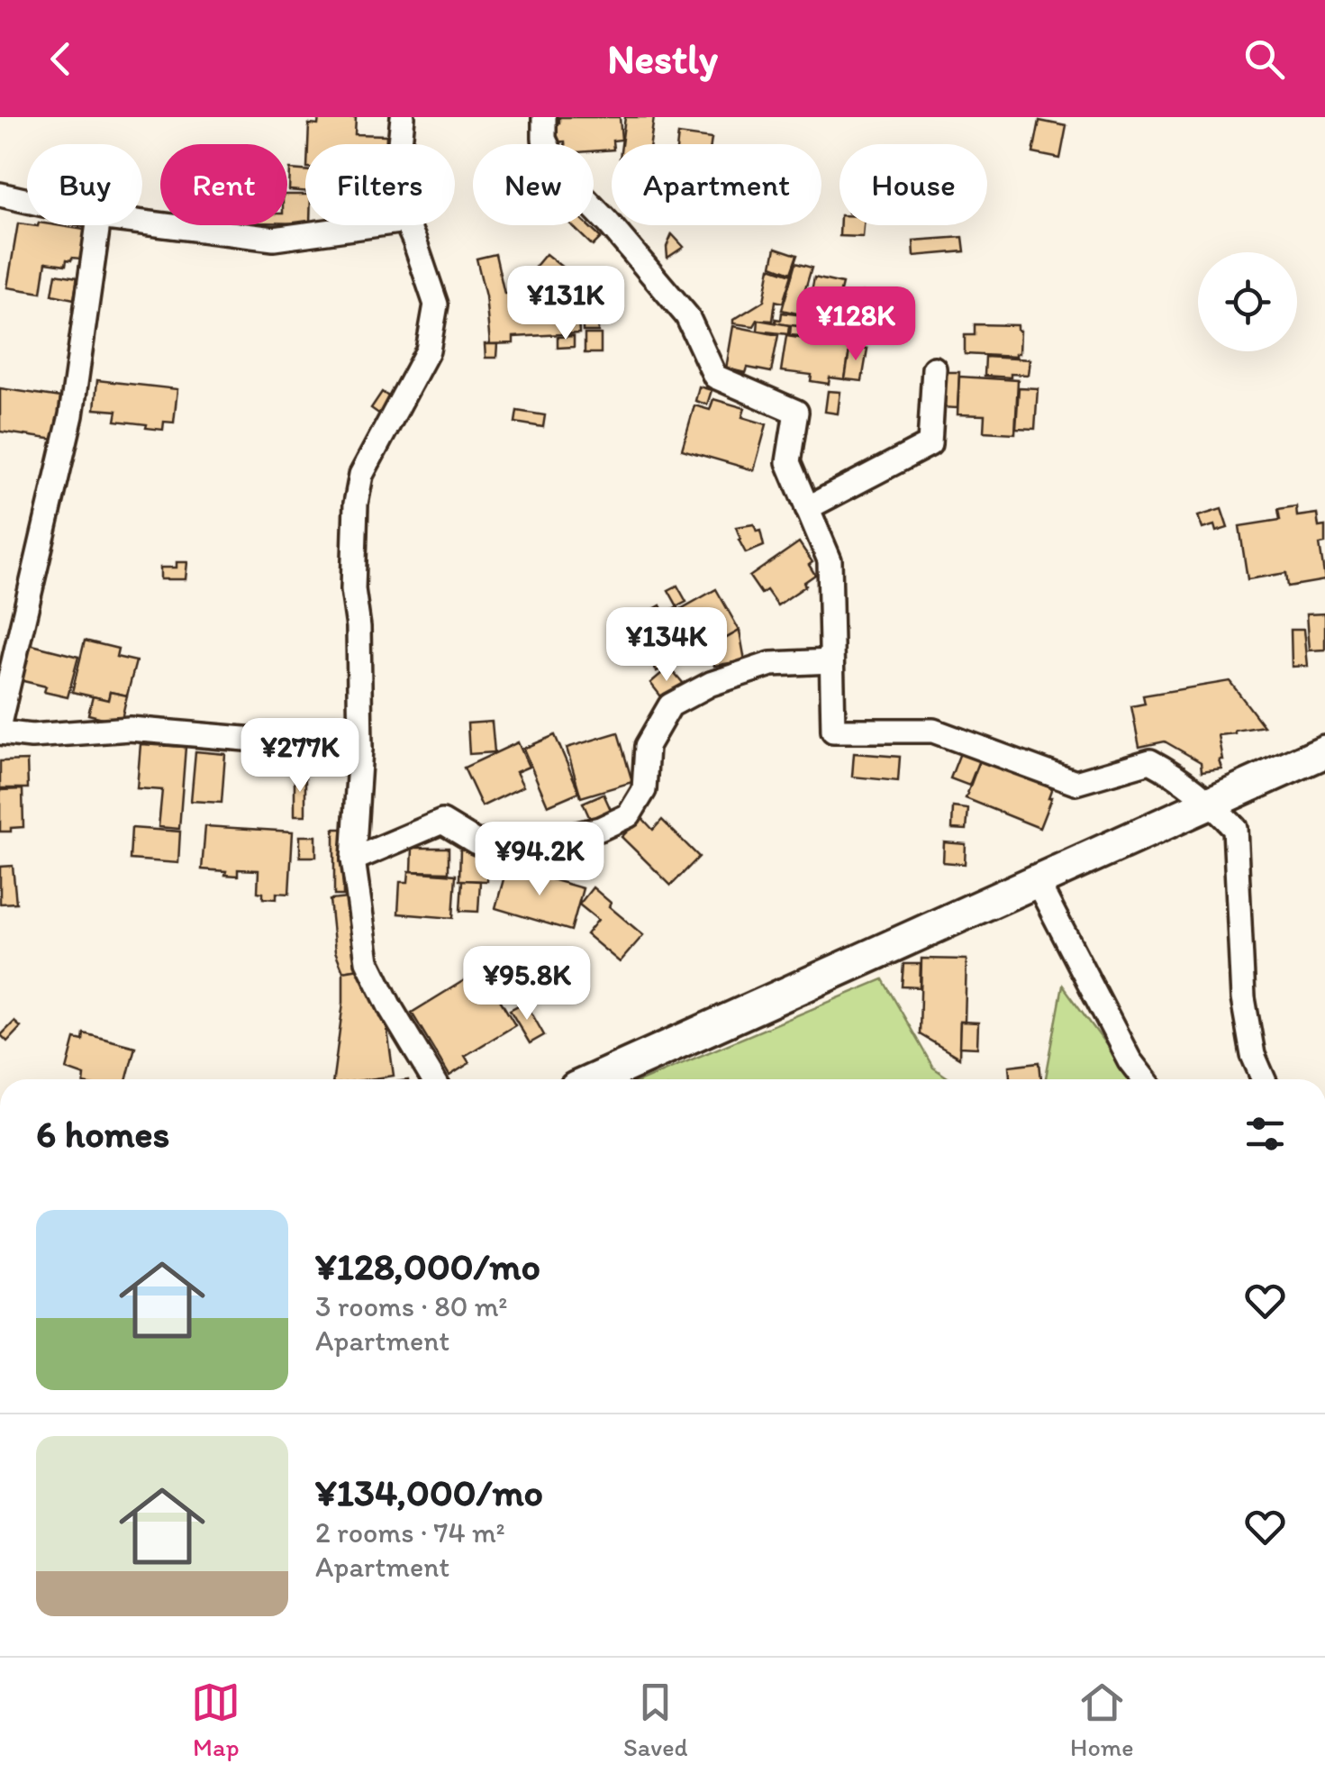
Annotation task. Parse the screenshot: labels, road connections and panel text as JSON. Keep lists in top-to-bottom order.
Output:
{
  "page": {
    "header": "Nestly",
    "chip": [
      "Buy",
      "Rent",
      "Filters",
      "New",
      "Apartment",
      "House"
    ],
    "price": [
      "¥131K",
      "¥128K",
      "¥134K",
      "¥277K",
      "¥94.2K",
      "¥95.8K"
    ],
    "heading": "6 homes",
    "list": [
      {
        "name": "¥128,000/mo",
        "note": "3 rooms · 80 m² · Apartment"
      },
      {
        "name": "¥134,000/mo",
        "note": "2 rooms · 74 m² · Apartment"
      }
    ],
    "tabs": ["Map", "Saved", "Home"]
  }
}
